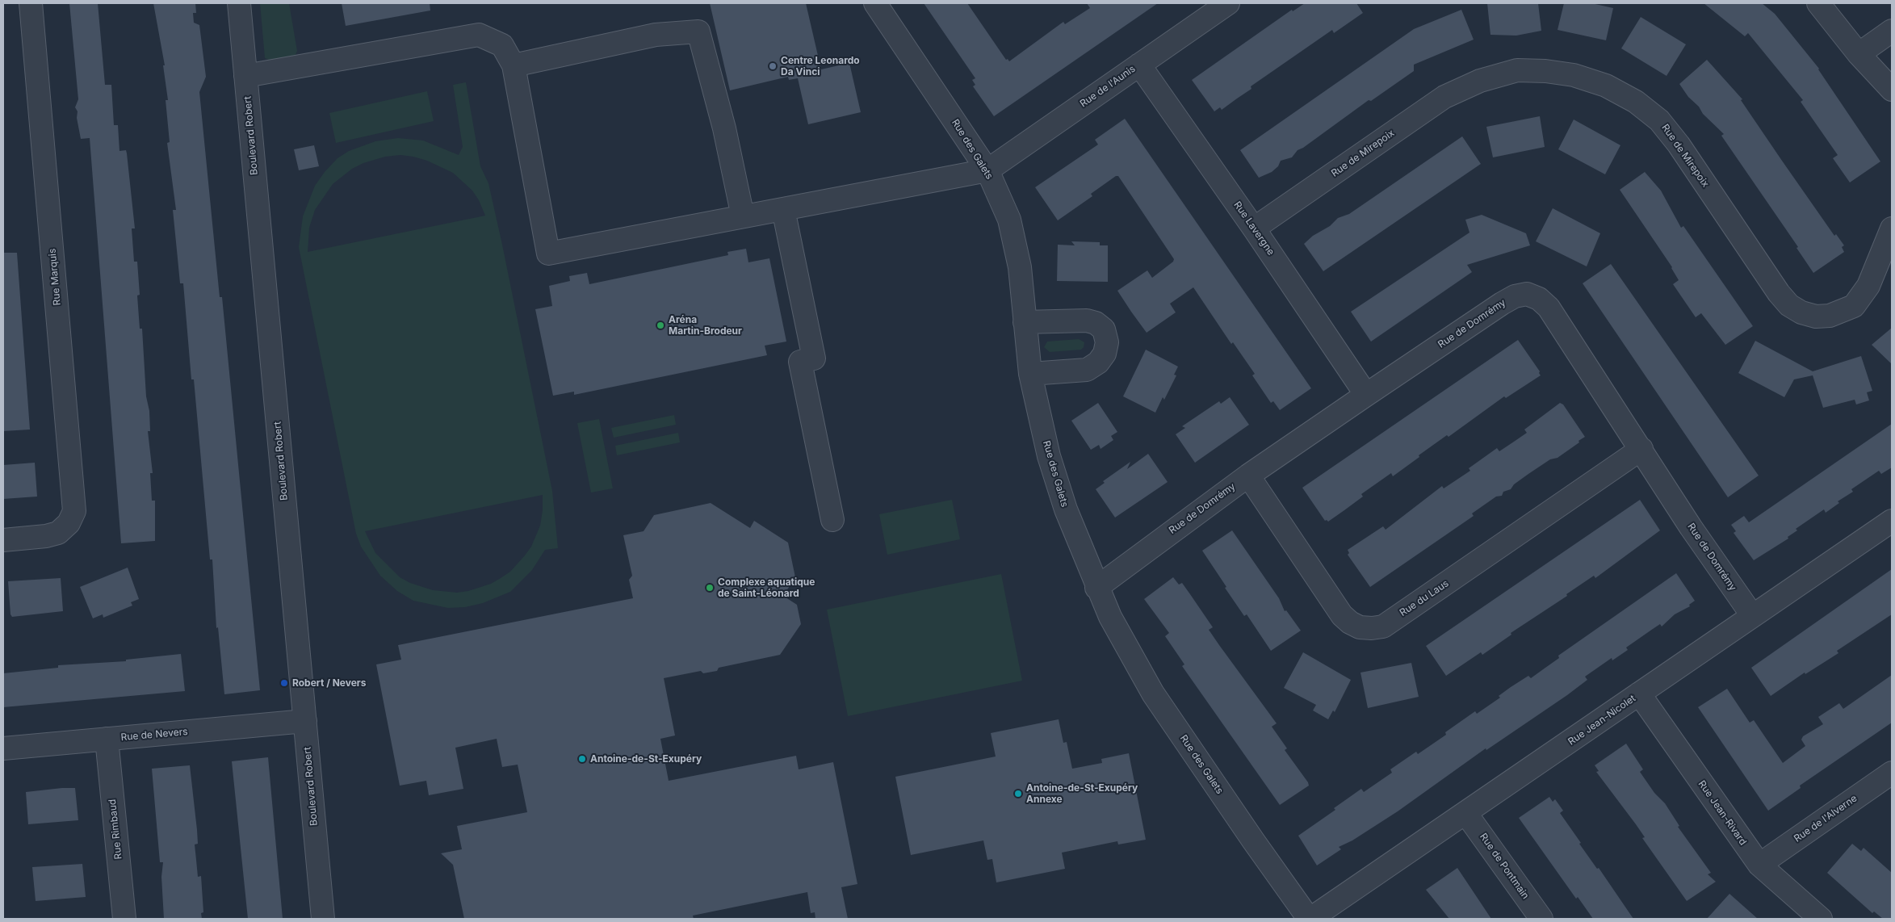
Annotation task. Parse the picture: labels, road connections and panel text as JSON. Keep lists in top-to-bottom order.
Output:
{
  "streets": {
    "street": [
      "Rue de l'Aunis",
      "Boulevard Robert",
      "Rue des Galets",
      "Rue de Mirepoix",
      "Rue Lavergne",
      "Rue Marquis",
      "Rue de Domrémy",
      "Rue du Laus",
      "Rue Jean-Nicolet",
      "Rue de Nevers",
      "Rue Jean-Rivard",
      "Rue de l'Alverne",
      "Rue Rimbaud",
      "Rue de Pontmain"
    ]
  },
  "crossings": [
    ["Rue de l'Aunis", "Rue des Galets"],
    ["Rue de l'Aunis", "Rue Lavergne"],
    ["Boulevard Robert", "Rue de Nevers"],
    ["Rue des Galets", "Rue de Domrémy"],
    ["Rue des Galets", "Rue Jean-Nicolet"],
    ["Rue de Mirepoix", "Rue Lavergne"],
    ["Rue Lavergne", "Rue de Domrémy"],
    ["Rue de Domrémy", "Rue du Laus"],
    ["Rue de Domrémy", "Rue Jean-Nicolet"],
    ["Rue Jean-Nicolet", "Rue Jean-Rivard"],
    ["Rue Jean-Nicolet", "Rue de Pontmain"],
    ["Rue de Nevers", "Rue Rimbaud"],
    ["Rue Jean-Rivard", "Rue de l'Alverne"]
  ],
  "places": [
    "Centre Leonardo Da Vinci",
    "Aréna Martin-Brodeur",
    "Complexe aquatique de Saint-Léonard",
    "Robert / Nevers",
    "Antoine-de-St-Exupéry",
    "Antoine-de-St-Exupéry Annexe"
  ]
}
